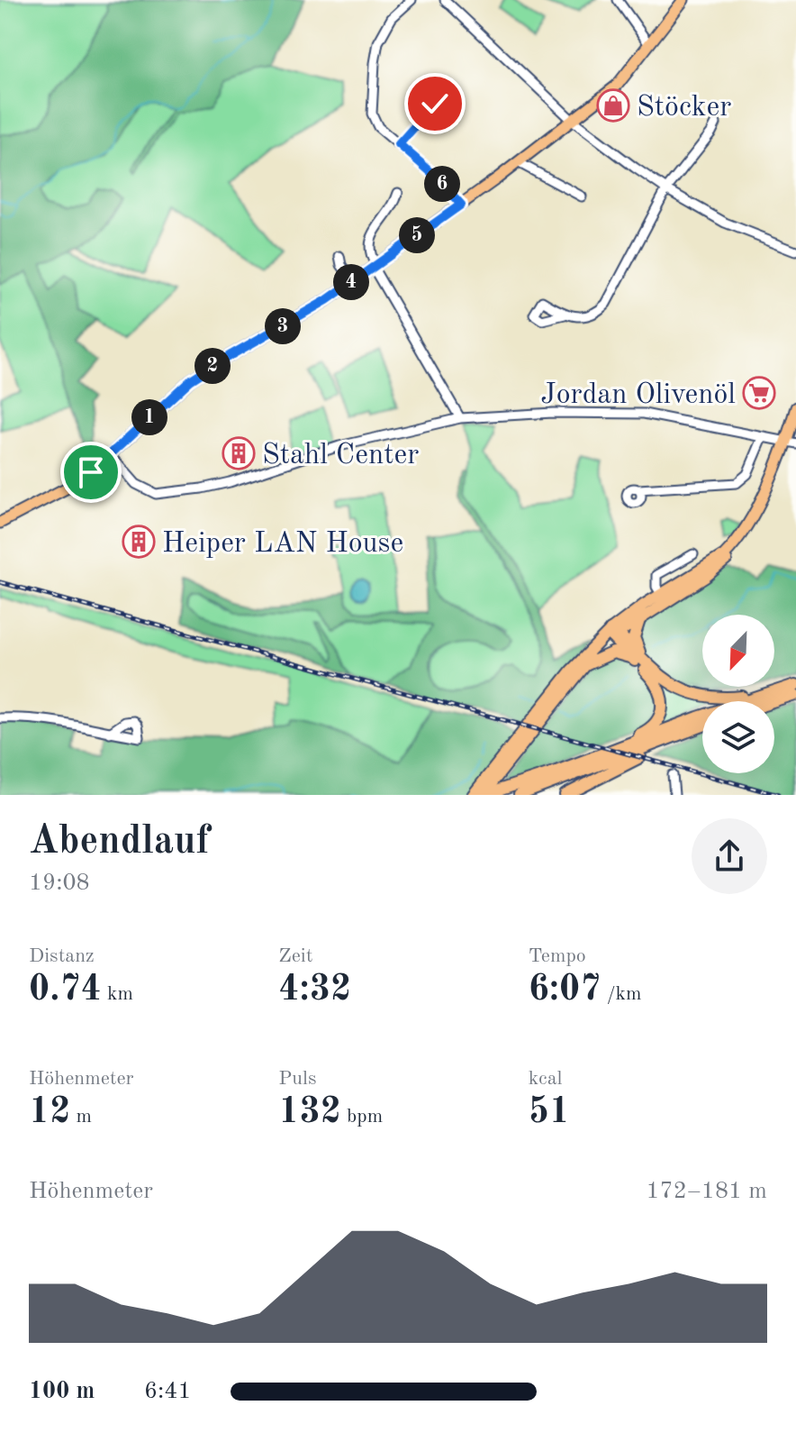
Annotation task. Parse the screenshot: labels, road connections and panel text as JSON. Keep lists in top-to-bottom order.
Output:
{
  "places": {
    "shop": ["Stöcker"],
    "supermarket": ["Jordan Olivenöl"],
    "building": ["Stahl Center", "Heiper LAN House"]
  },
  "north": "bottom left",
  "page": {
    "pins": [
      "6",
      "5",
      "4",
      "3",
      "2",
      "1"
    ],
    "heading": ["Abendlauf", "19:08"],
    "stats": [
      ["Distanz", "0.74 km"],
      ["Zeit", "4:32"],
      ["Tempo", "6:07 /km"],
      ["Höhenmeter", "12 m"],
      ["Puls", "132 bpm"],
      ["kcal", "51"]
    ],
    "chart": ["Höhenmeter", "172–181 m"],
    "list": [
      {
        "name": "100 m",
        "note": "6:41"
      }
    ]
  }
}
